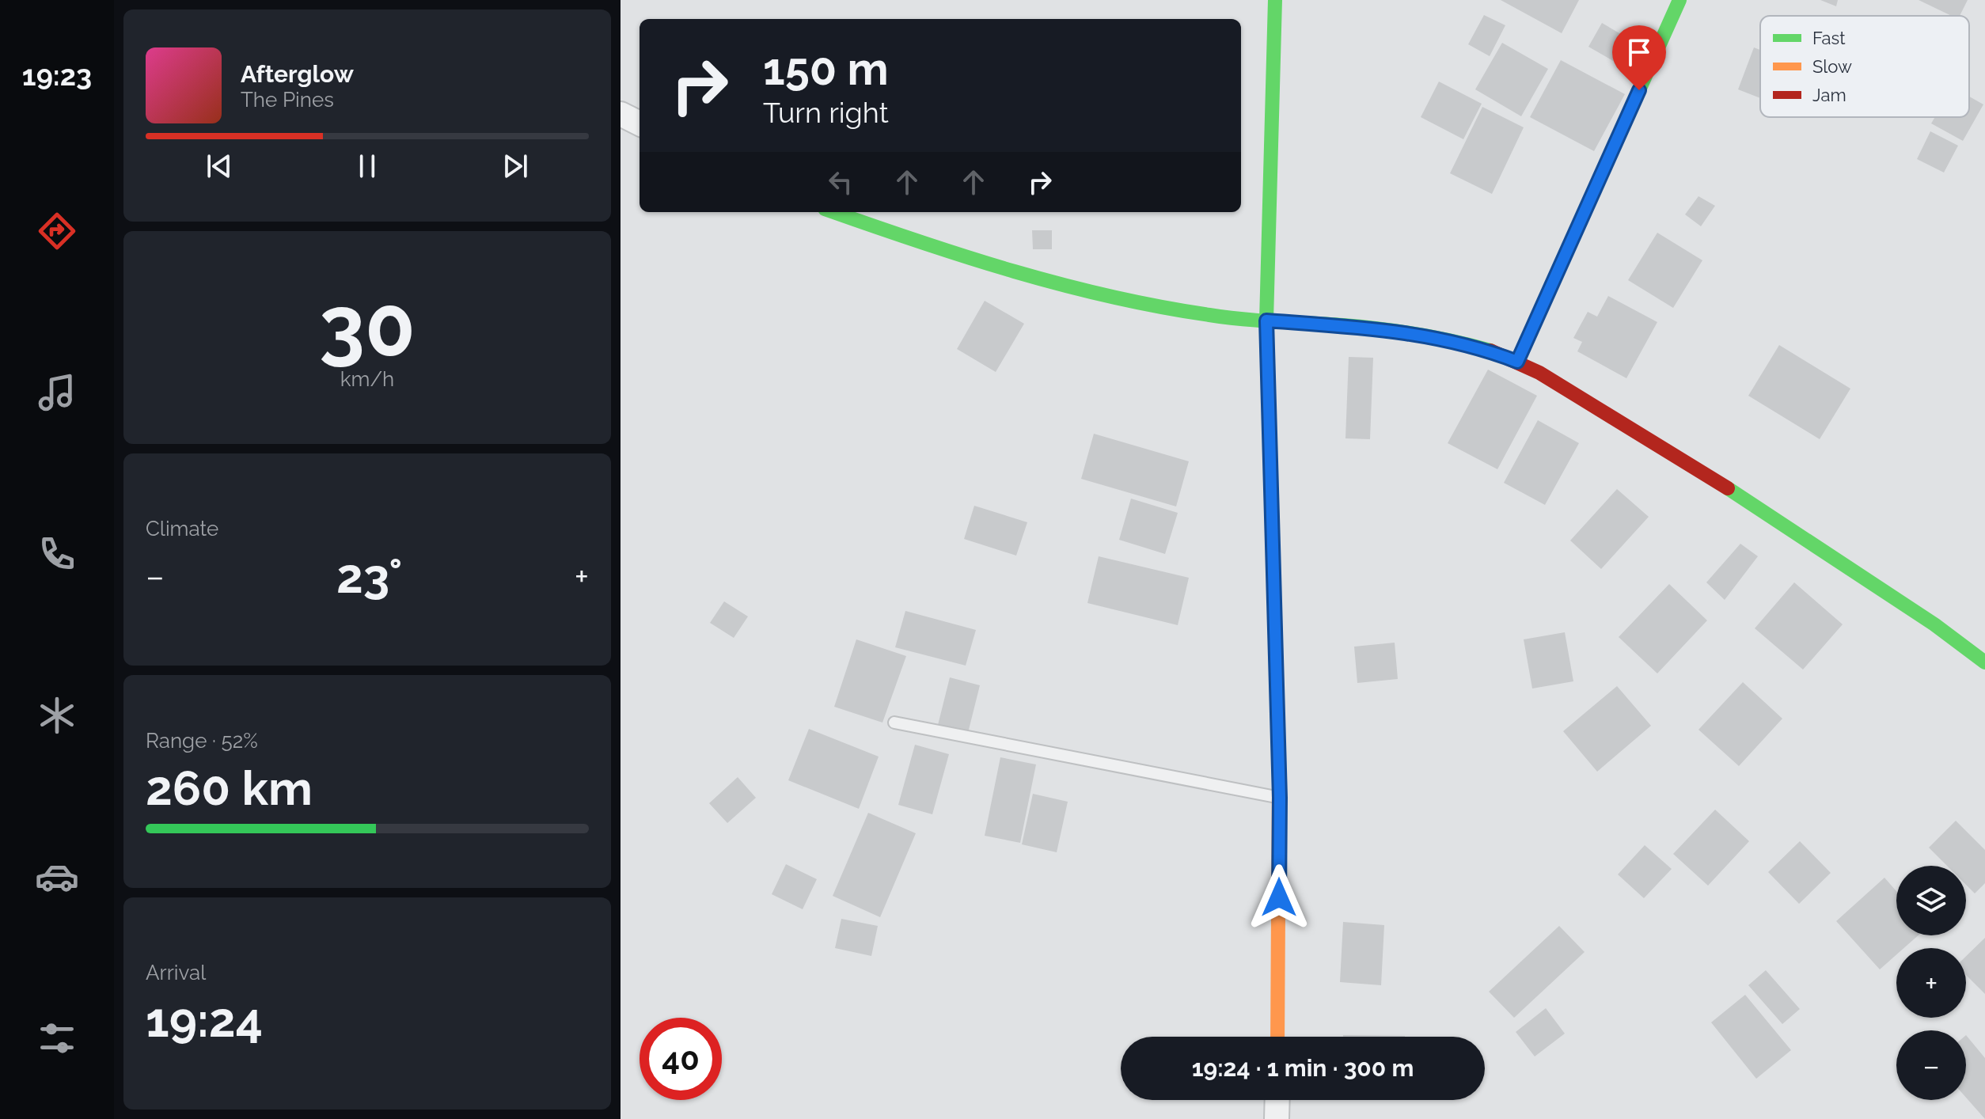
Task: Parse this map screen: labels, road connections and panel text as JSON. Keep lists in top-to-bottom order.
{
  "legend": ["Fast", "Slow", "Jam"],
  "page": {
    "tabs": "19:23",
    "turn": ["150 m", "Turn right"],
    "song": ["Afterglow", "The Pines"],
    "tile": [
      ["30", "km/h"],
      "Climate",
      ["Range · 52%", "260 km"],
      ["Arrival", "19:24"]
    ],
    "heat": ["−", "23°", "+"],
    "map_buttons": ["+", "−"],
    "limit": "40",
    "trip": "19:24 · 1 min · 300 m"
  }
}
